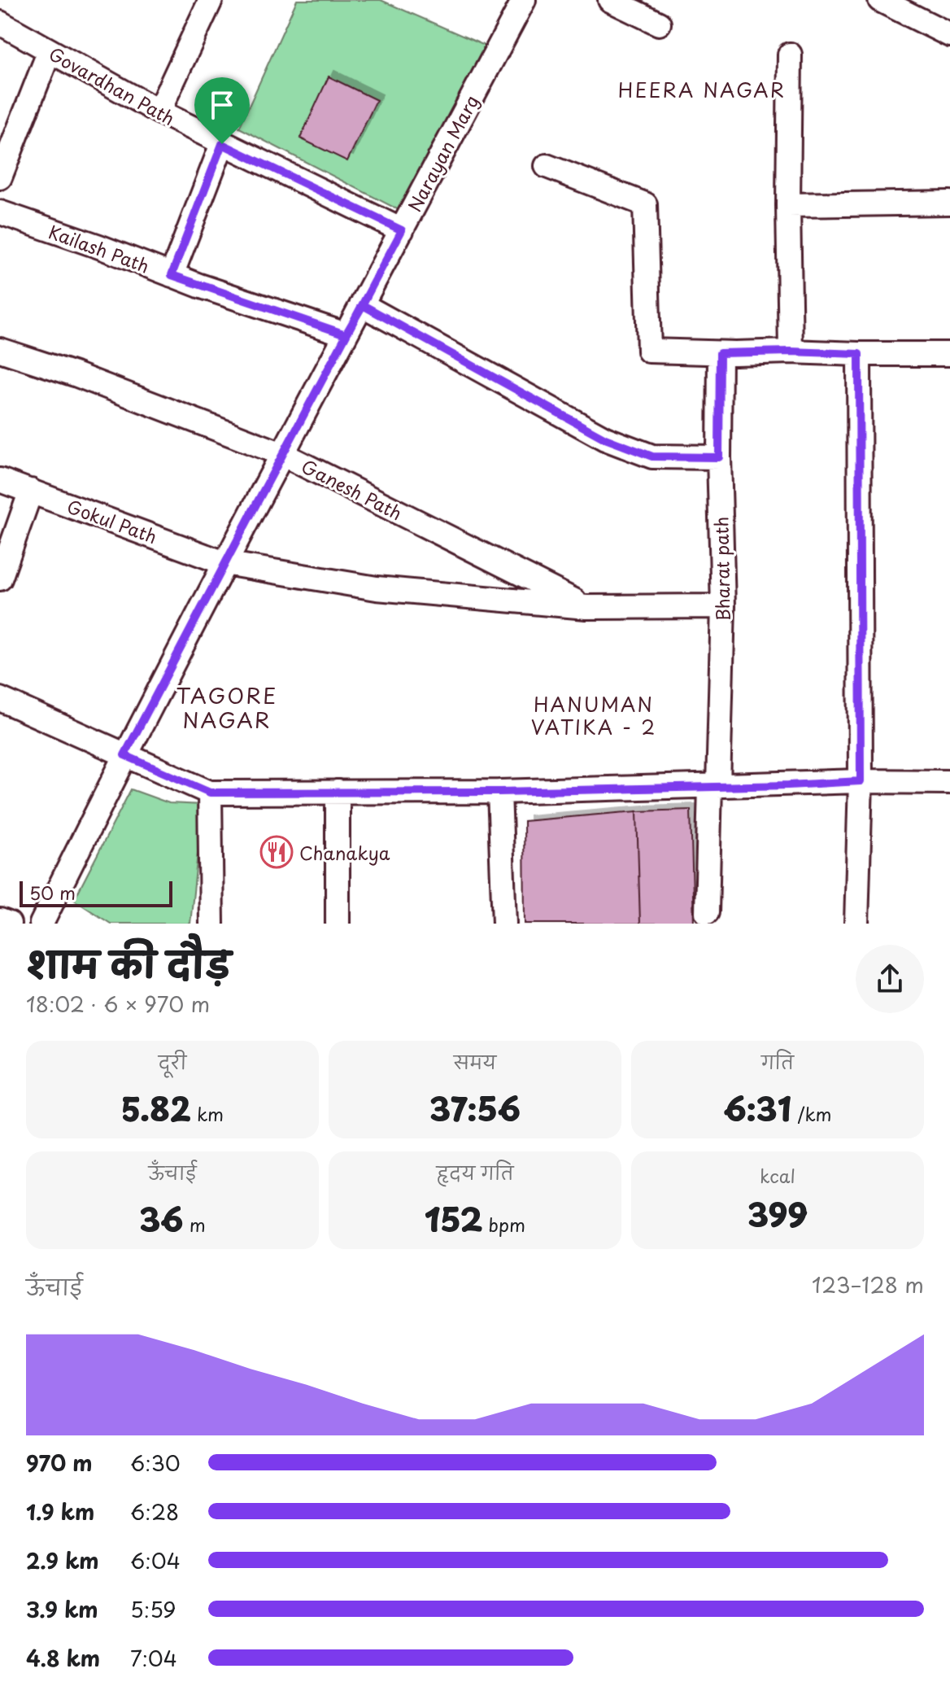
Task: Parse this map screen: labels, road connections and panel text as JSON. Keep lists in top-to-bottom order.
{
  "streets": {
    "street": [
      "Govardhan Path",
      "Narayan Marg",
      "Kailash Path",
      "Ganesh Path",
      "Gokul Path",
      "Bharat path"
    ]
  },
  "crossings": [
    ["Govardhan Path", "Narayan Marg"],
    ["Narayan Marg", "Kailash Path"],
    ["Narayan Marg", "Ganesh Path"],
    ["Narayan Marg", "Gokul Path"],
    ["Ganesh Path", "Gokul Path"],
    ["Gokul Path", "Bharat path"]
  ],
  "districts": ["HEERA NAGAR", "TAGORE NAGAR", "HANUMAN VATIKA - 2"],
  "places": {
    "restaurant": ["Chanakya"]
  },
  "scale_bar": "50 m",
  "page": {
    "scale": "50 m",
    "heading": ["शाम की दौड़", "18:02 · 6 × 970 m"],
    "stats": [
      ["दूरी", "5.82 km"],
      ["समय", "37:56"],
      ["गति", "6:31 /km"],
      ["ऊँचाई", "36 m"],
      ["हृदय गति", "152 bpm"],
      ["kcal", "399"]
    ],
    "chart": ["ऊँचाई", "123–128 m"],
    "list": [
      {
        "name": "970 m",
        "note": "6:30"
      },
      {
        "name": "1.9 km",
        "note": "6:28"
      },
      {
        "name": "2.9 km",
        "note": "6:04"
      },
      {
        "name": "3.9 km",
        "note": "5:59"
      },
      {
        "name": "4.8 km",
        "note": "7:04"
      }
    ]
  }
}
